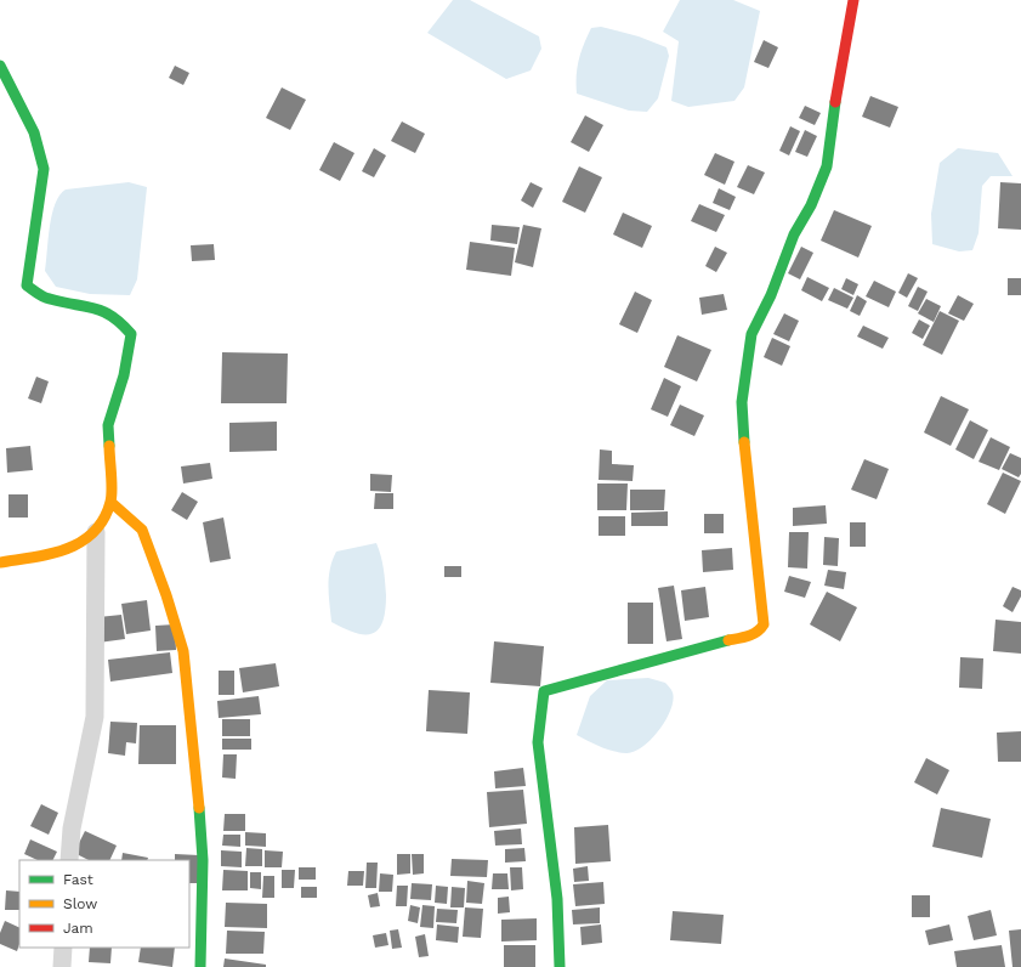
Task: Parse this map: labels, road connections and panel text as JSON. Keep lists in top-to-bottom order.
{
  "legend": ["Fast", "Slow", "Jam"]
}
